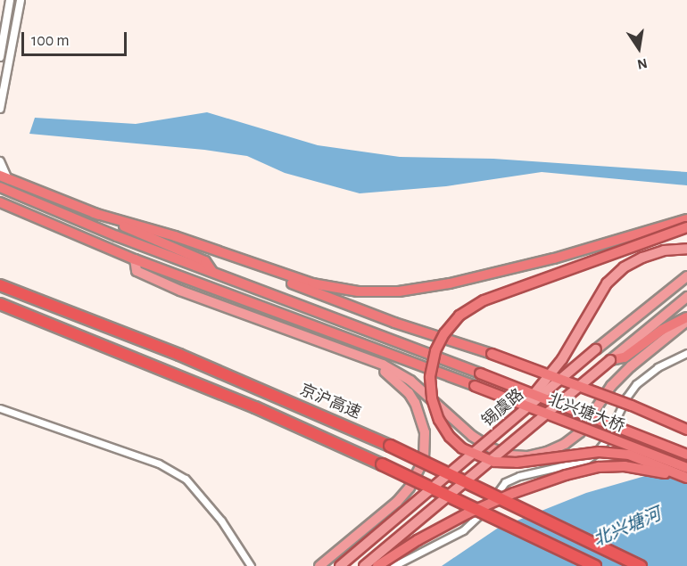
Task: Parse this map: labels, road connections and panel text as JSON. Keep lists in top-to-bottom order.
{
  "streets": {
    "highway": ["京沪高速", "北兴塘大桥"],
    "main road": ["锡虞路"]
  },
  "water": ["北兴塘河"],
  "scale_bar": "100 m",
  "north": "bottom"
}
